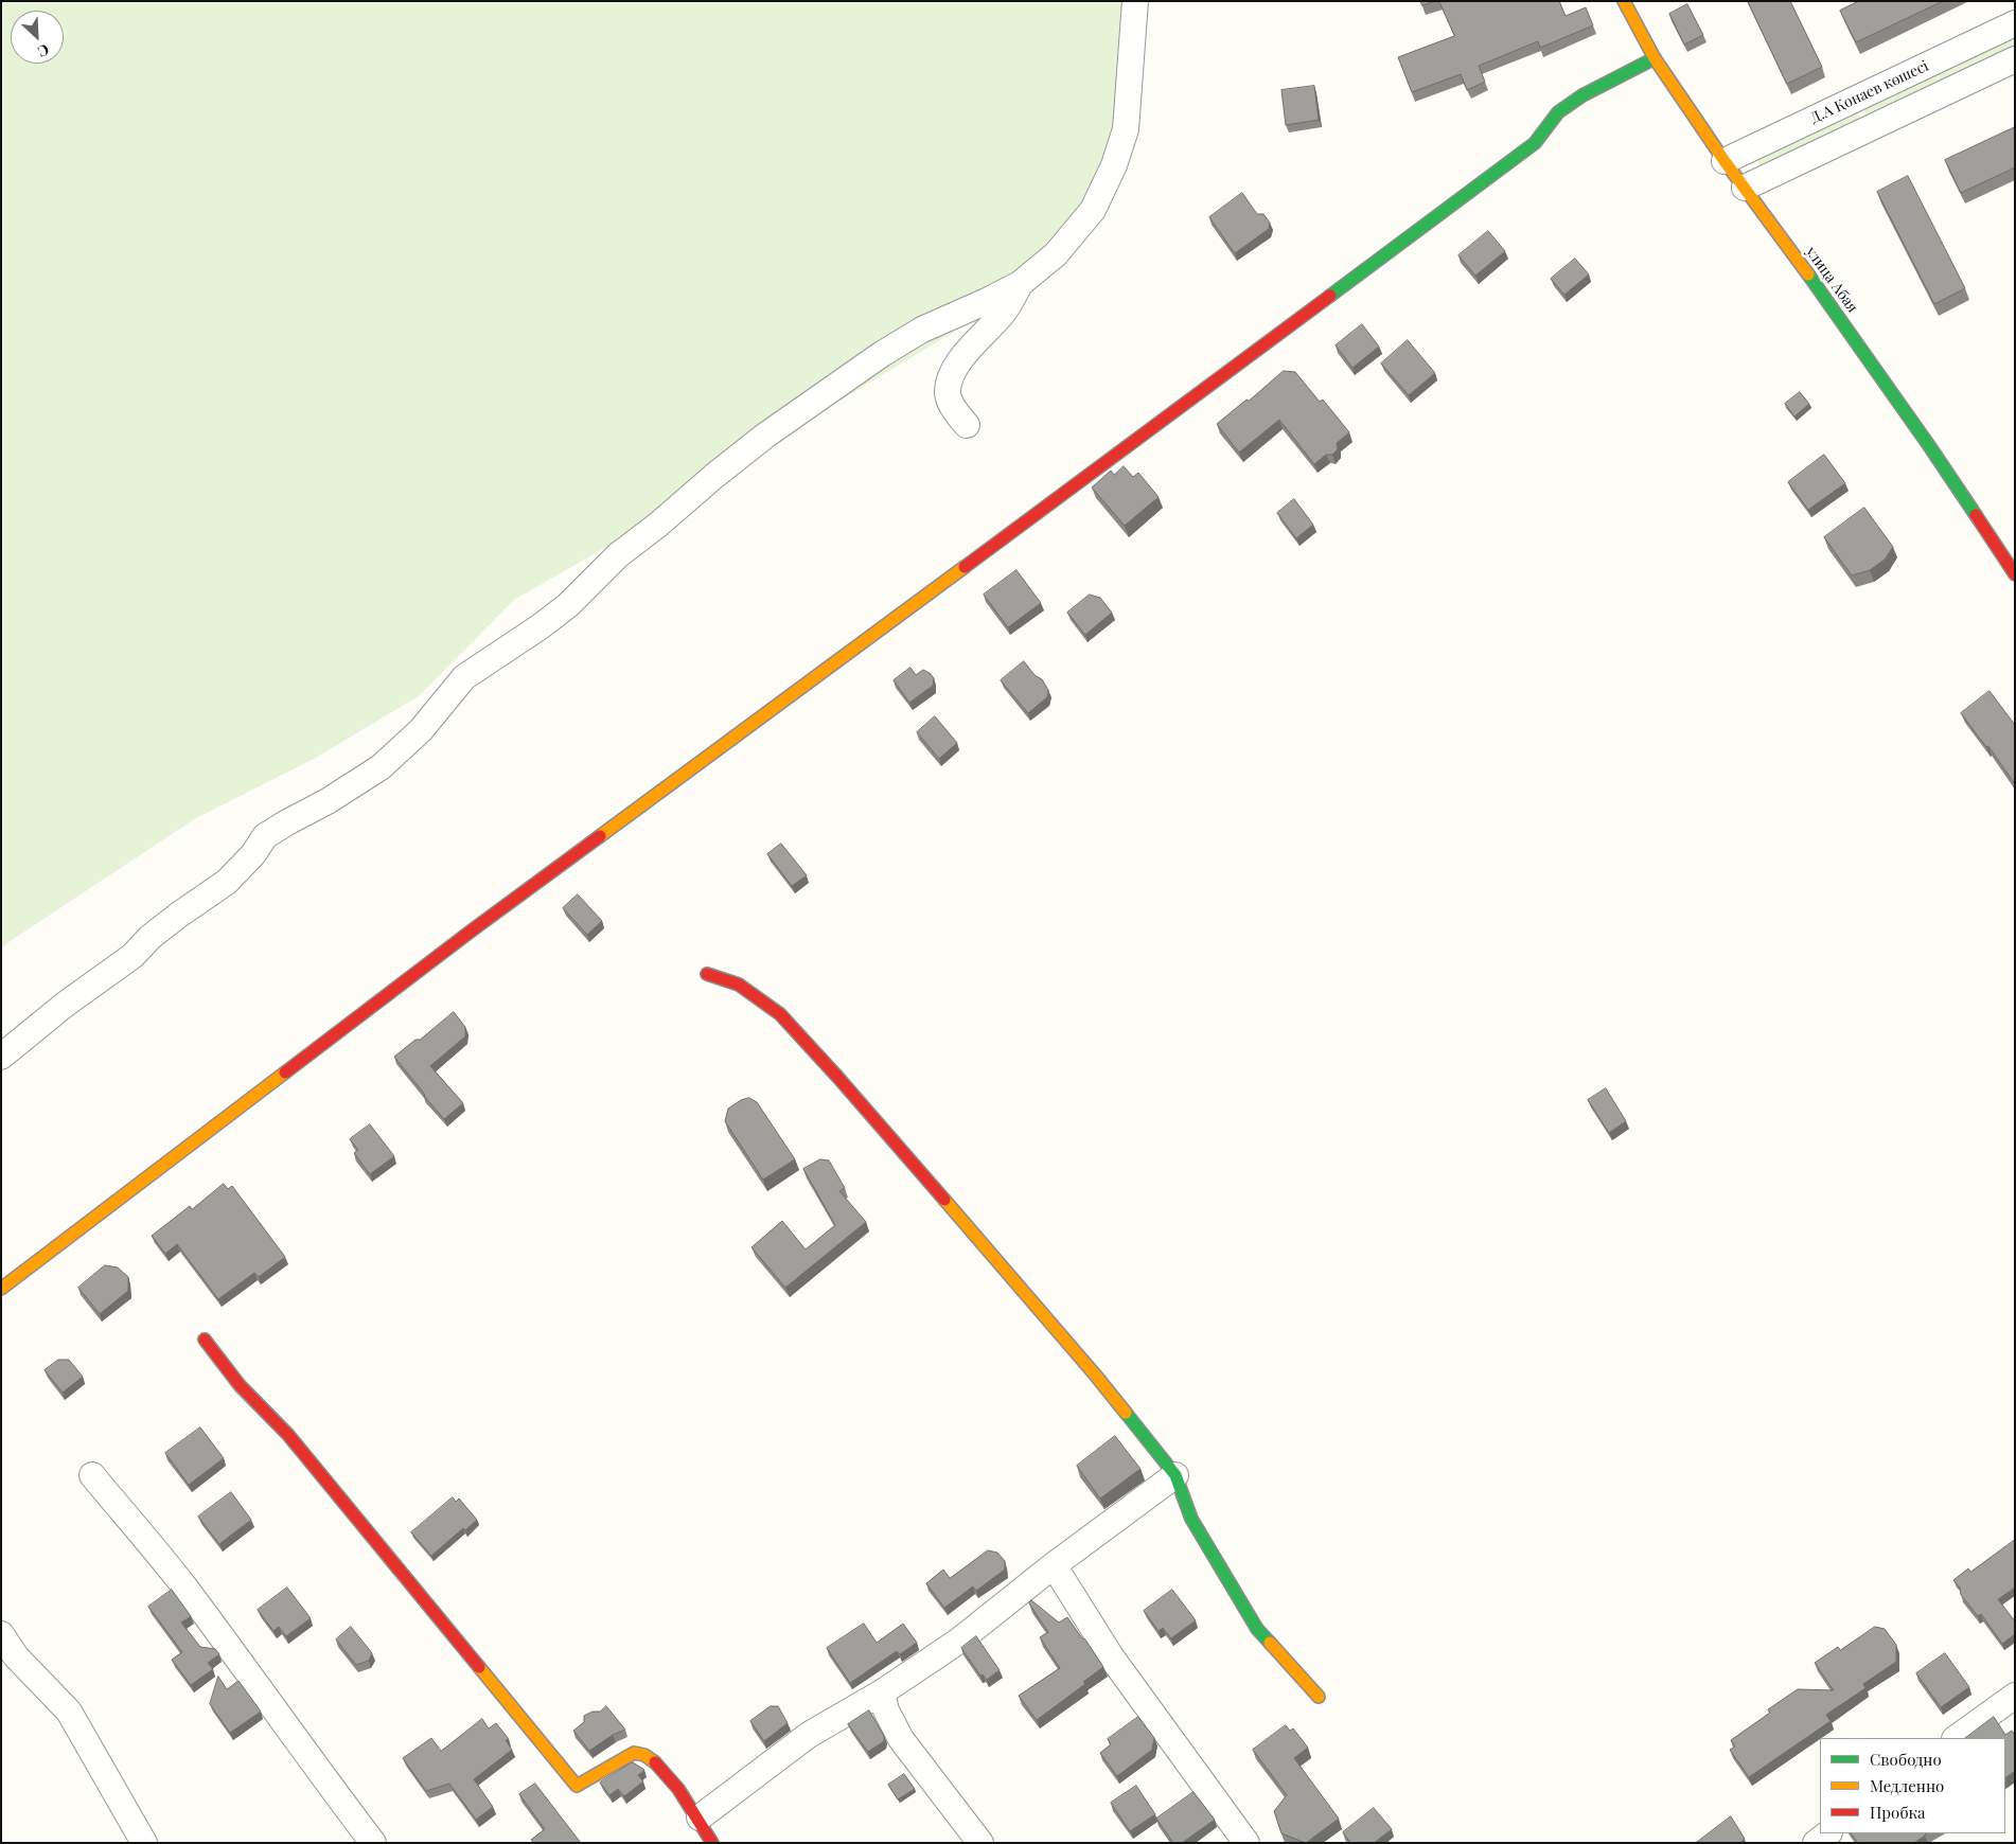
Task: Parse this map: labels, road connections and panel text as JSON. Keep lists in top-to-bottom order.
{
  "streets": {
    "street": ["Д.А Қонаев көшесі", "улица Абая"]
  },
  "crossings": [
    ["Д.А Қонаев көшесі", "улица Абая"]
  ],
  "legend": ["Свободно", "Медленно", "Пробка"],
  "north": "bottom right"
}
